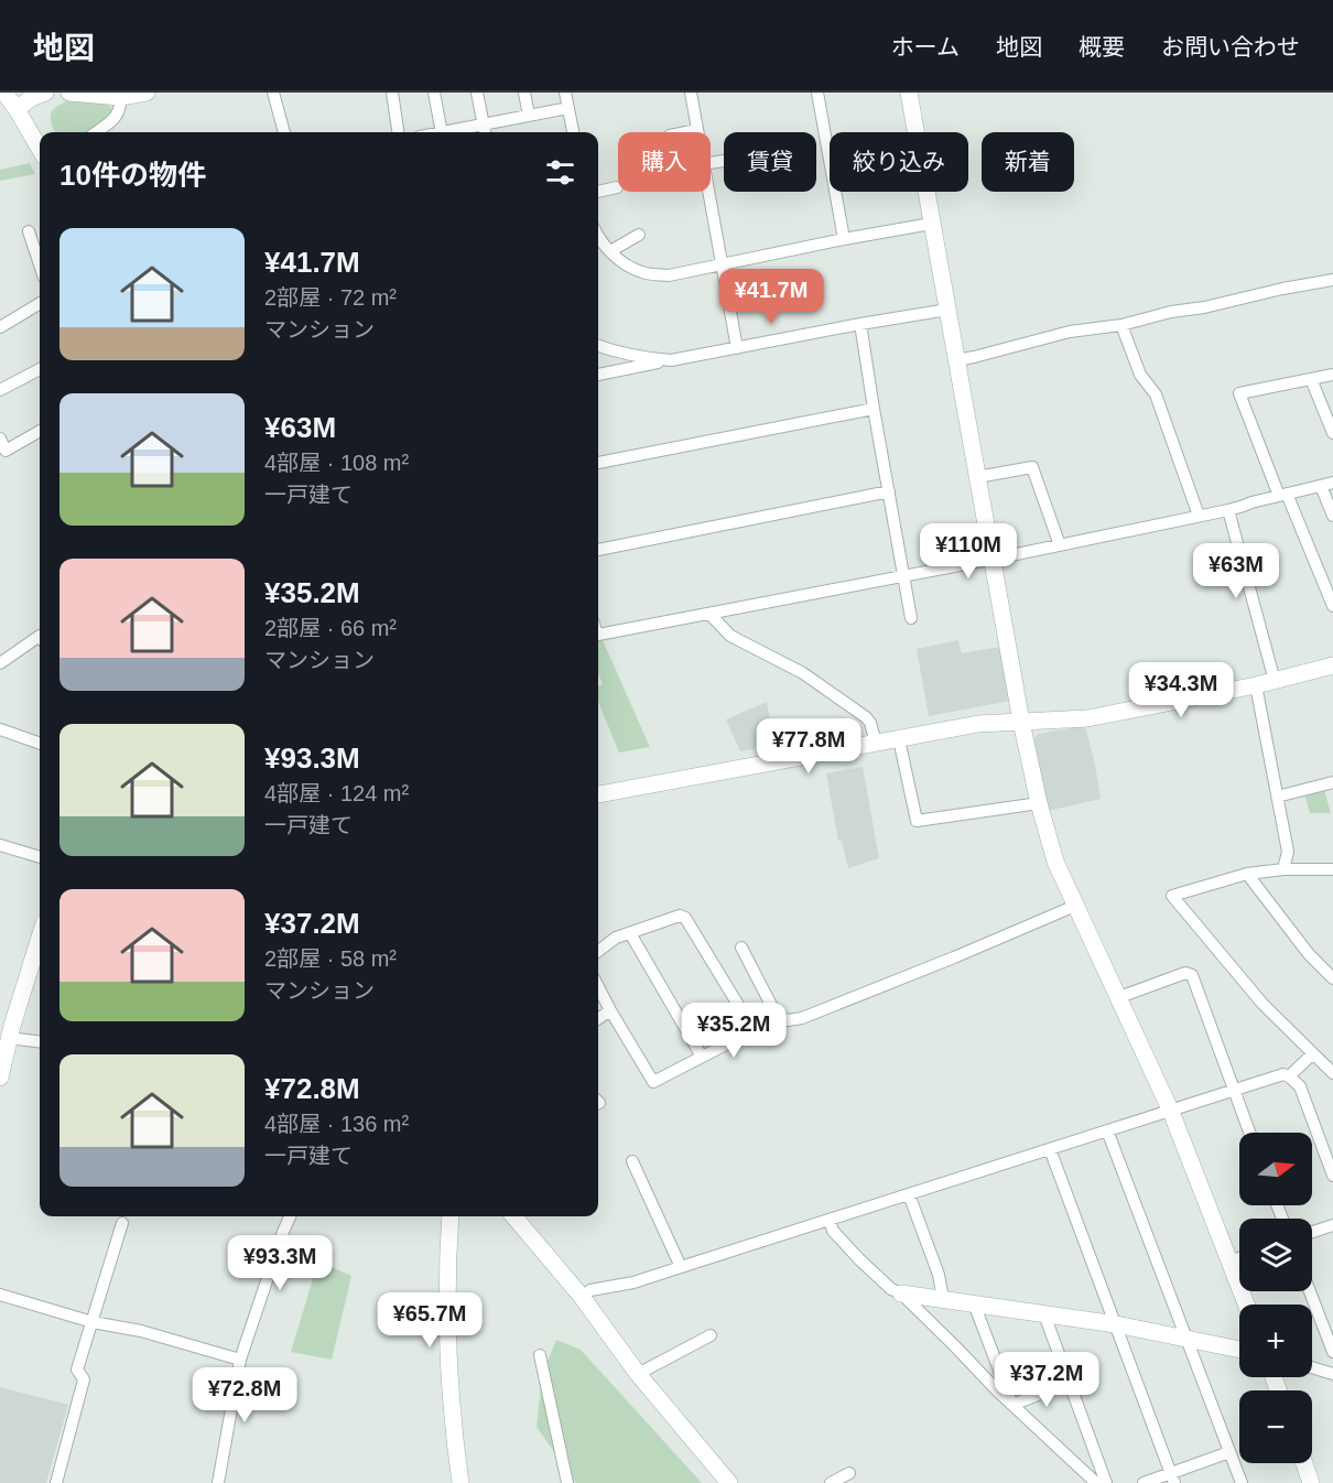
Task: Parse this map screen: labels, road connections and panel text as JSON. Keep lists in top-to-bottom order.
{
  "north": "right",
  "page": {
    "header": "地図",
    "nav": [
      "ホーム",
      "地図",
      "概要",
      "お問い合わせ"
    ],
    "chip": [
      "購入",
      "賃貸",
      "絞り込み",
      "新着"
    ],
    "heading": "10件の物件",
    "list": [
      {
        "name": "¥41.7M",
        "note": "2部屋 · 72 m² · マンション"
      },
      {
        "name": "¥63M",
        "note": "4部屋 · 108 m² · 一戸建て"
      },
      {
        "name": "¥35.2M",
        "note": "2部屋 · 66 m² · マンション"
      },
      {
        "name": "¥93.3M",
        "note": "4部屋 · 124 m² · 一戸建て"
      },
      {
        "name": "¥37.2M",
        "note": "2部屋 · 58 m² · マンション"
      },
      {
        "name": "¥72.8M",
        "note": "4部屋 · 136 m² · 一戸建て"
      }
    ],
    "price": [
      "¥41.7M",
      "¥110M",
      "¥63M",
      "¥34.3M",
      "¥77.8M",
      "¥35.2M",
      "¥93.3M",
      "¥65.7M",
      "¥37.2M",
      "¥72.8M"
    ],
    "map_buttons": ["+", "−"]
  }
}
